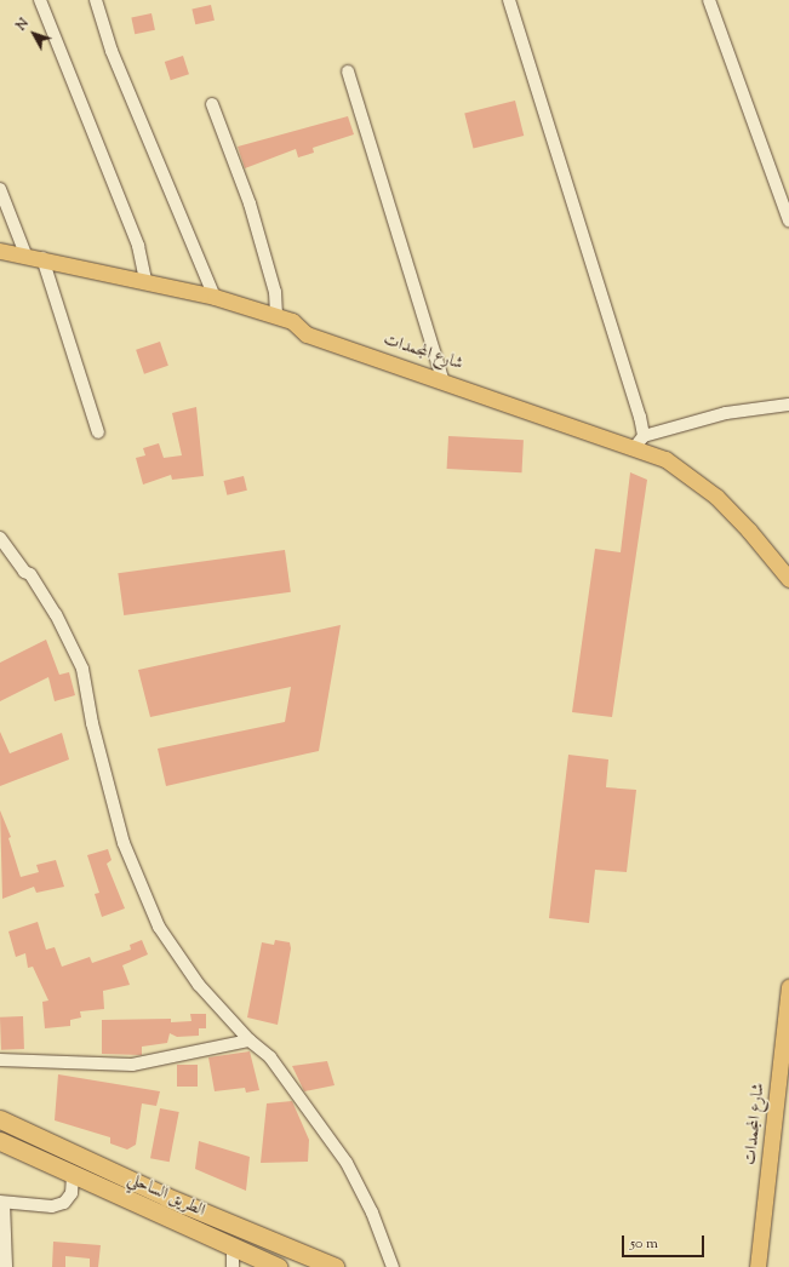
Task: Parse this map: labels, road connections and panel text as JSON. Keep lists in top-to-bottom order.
{
  "streets": {
    "highway": ["الطريق الساحلي"],
    "main road": ["شارع المجمدات"]
  },
  "scale_bar": "50 m",
  "north": "top left"
}
